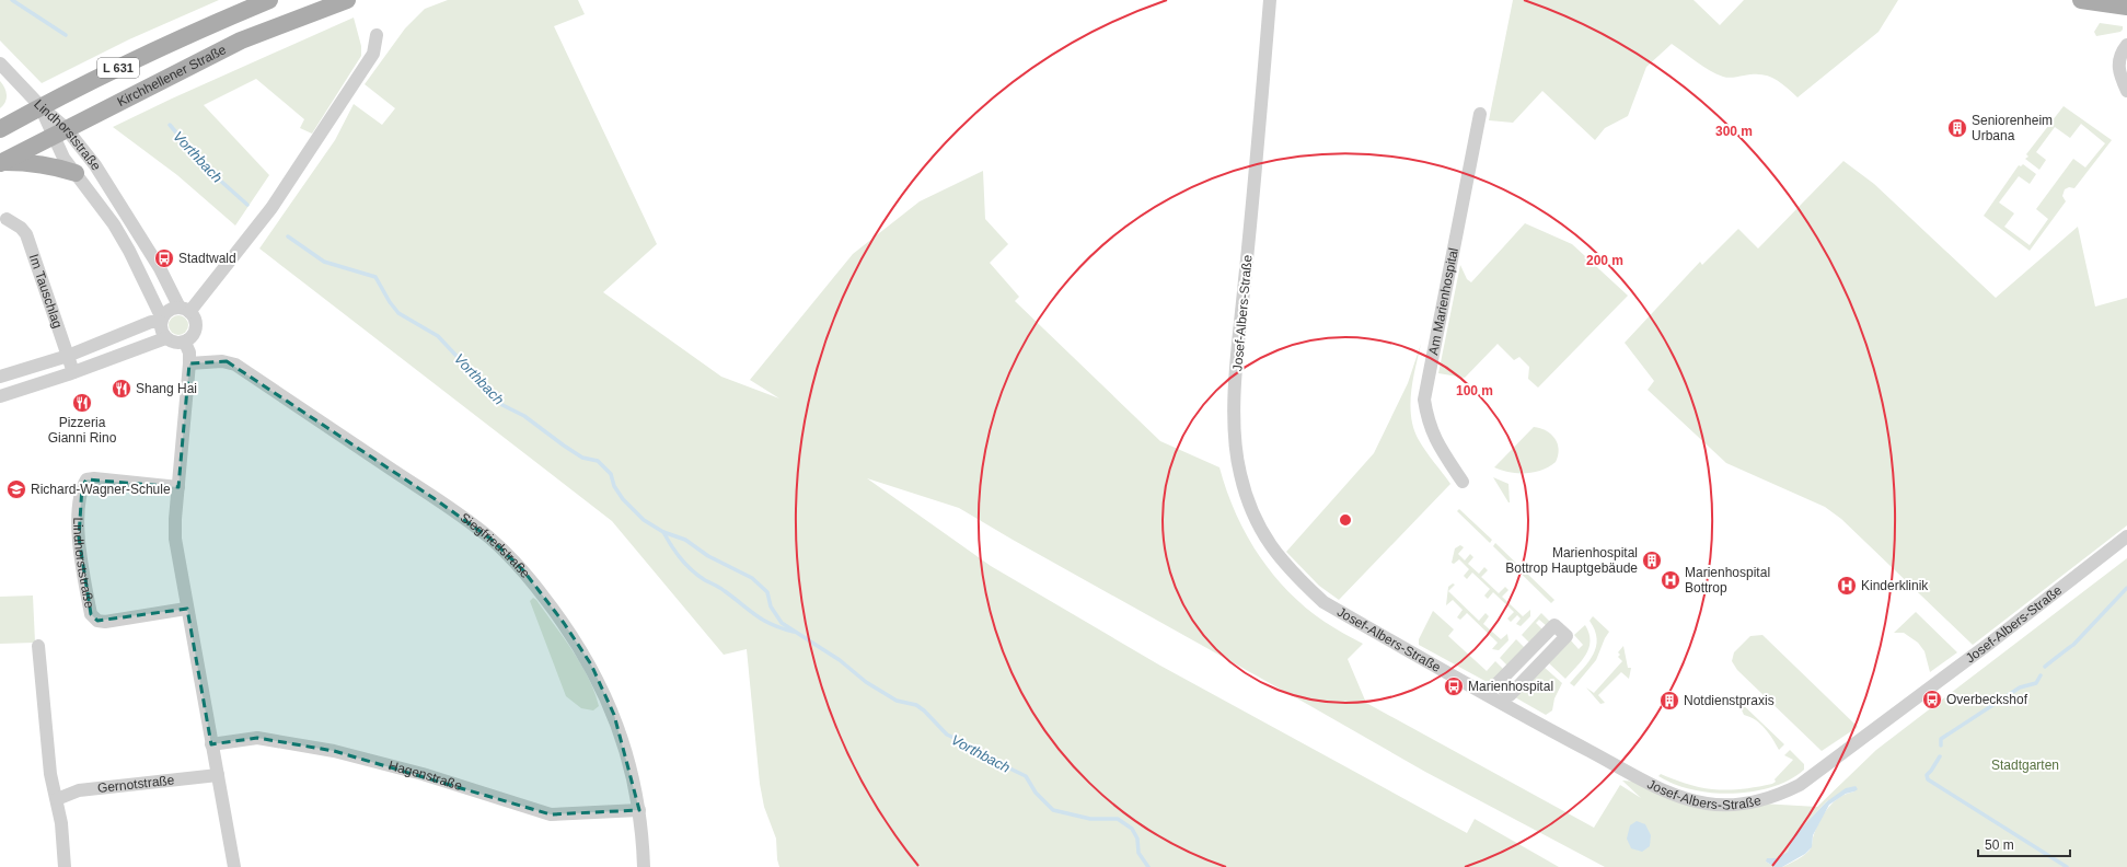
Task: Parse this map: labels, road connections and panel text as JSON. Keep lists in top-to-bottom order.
{
  "streets": {
    "main road": ["L 631", "Kirchhellener Straße"],
    "street": [
      "Lindhorststraße",
      "Im Tauschlag",
      "Am Marienhospital",
      "Josef-Albers-Straße",
      "Siegfriedstraße",
      "Hagenstraße",
      "Gernotstraße"
    ]
  },
  "crossings": [
    ["Kirchhellener Straße", "Lindhorststraße"],
    ["Siegfriedstraße", "Hagenstraße"]
  ],
  "water": ["Vorthbach"],
  "parks": ["Stadtgarten"],
  "places": {
    "building": ["Seniorenheim Urbana", "Marienhospital Bottrop Hauptgebäude", "Notdienstpraxis"],
    "bus stop": ["Stadtwald", "Marienhospital", "Overbeckshof"],
    "restaurant": ["Shang Hai", "Pizzeria Gianni Rino"],
    "school or university": ["Richard-Wagner-Schule"],
    "hospital": ["Marienhospital Bottrop", "Kinderklinik"]
  },
  "scale_bar": "50 m",
  "rings": ["300 m", "200 m", "100 m"]
}
